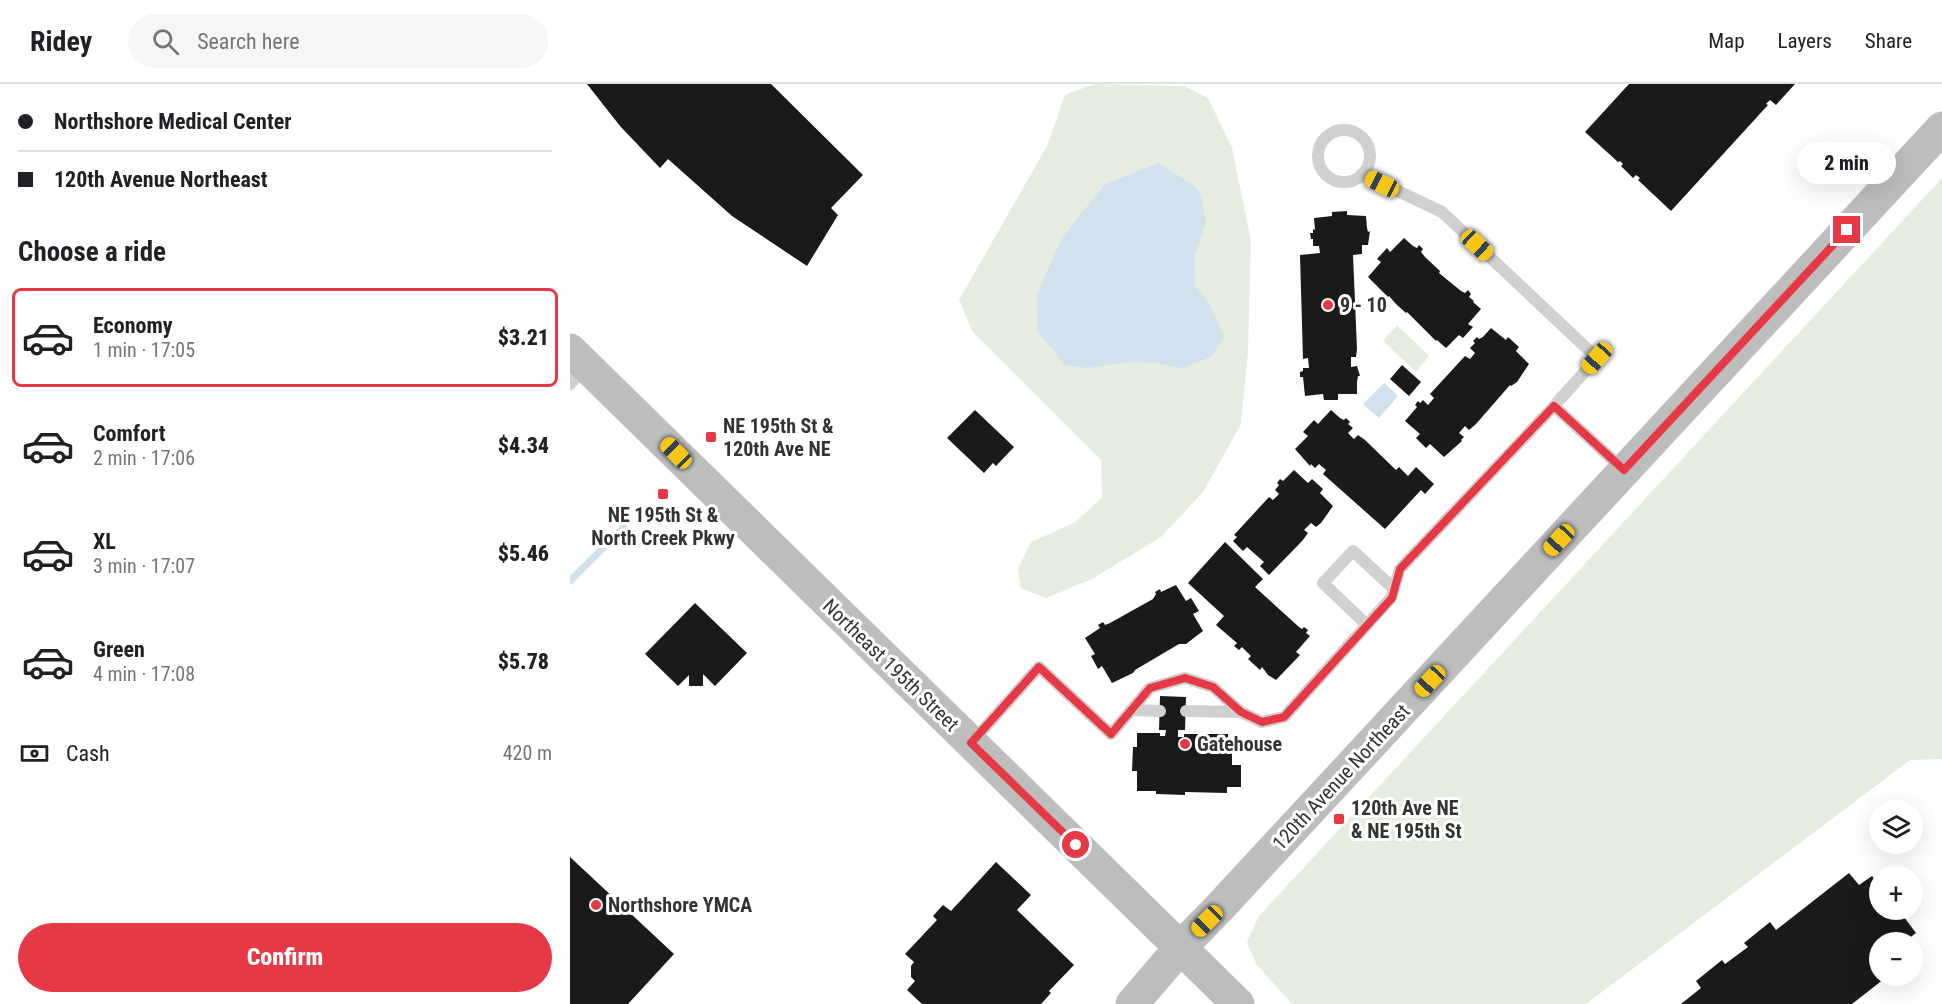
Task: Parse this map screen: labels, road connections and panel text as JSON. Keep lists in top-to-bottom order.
{
  "streets": {
    "main road": ["Northeast 195th Street", "120th Avenue Northeast"]
  },
  "crossings": [
    ["Northeast 195th Street", "120th Avenue Northeast"]
  ],
  "places": {
    "other": ["9 - 10", "Gatehouse", "Northshore YMCA"],
    "transit": ["NE 195th St & 120th Ave NE", "NE 195th St & North Creek Pkwy", "120th Ave NE & NE 195th St"]
  },
  "page": {
    "header": "Ridey",
    "search": "Search here",
    "nav": ["Map", "Layers", "Share"],
    "banner": ["Northshore Medical Center", "120th Avenue Northeast"],
    "bubble": "2 min",
    "heading": "Choose a ride",
    "list": [
      {
        "name": "Economy",
        "note": "1 min · 17:05",
        "value": "$3.21"
      },
      {
        "name": "Comfort",
        "note": "2 min · 17:06",
        "value": "$4.34"
      },
      {
        "name": "XL",
        "note": "3 min · 17:07",
        "value": "$5.46"
      },
      {
        "name": "Green",
        "note": "4 min · 17:08",
        "value": "$5.78"
      }
    ],
    "pay": ["Cash", "420 m"],
    "map_buttons": ["+", "−"],
    "buttons": "Confirm"
  }
}
